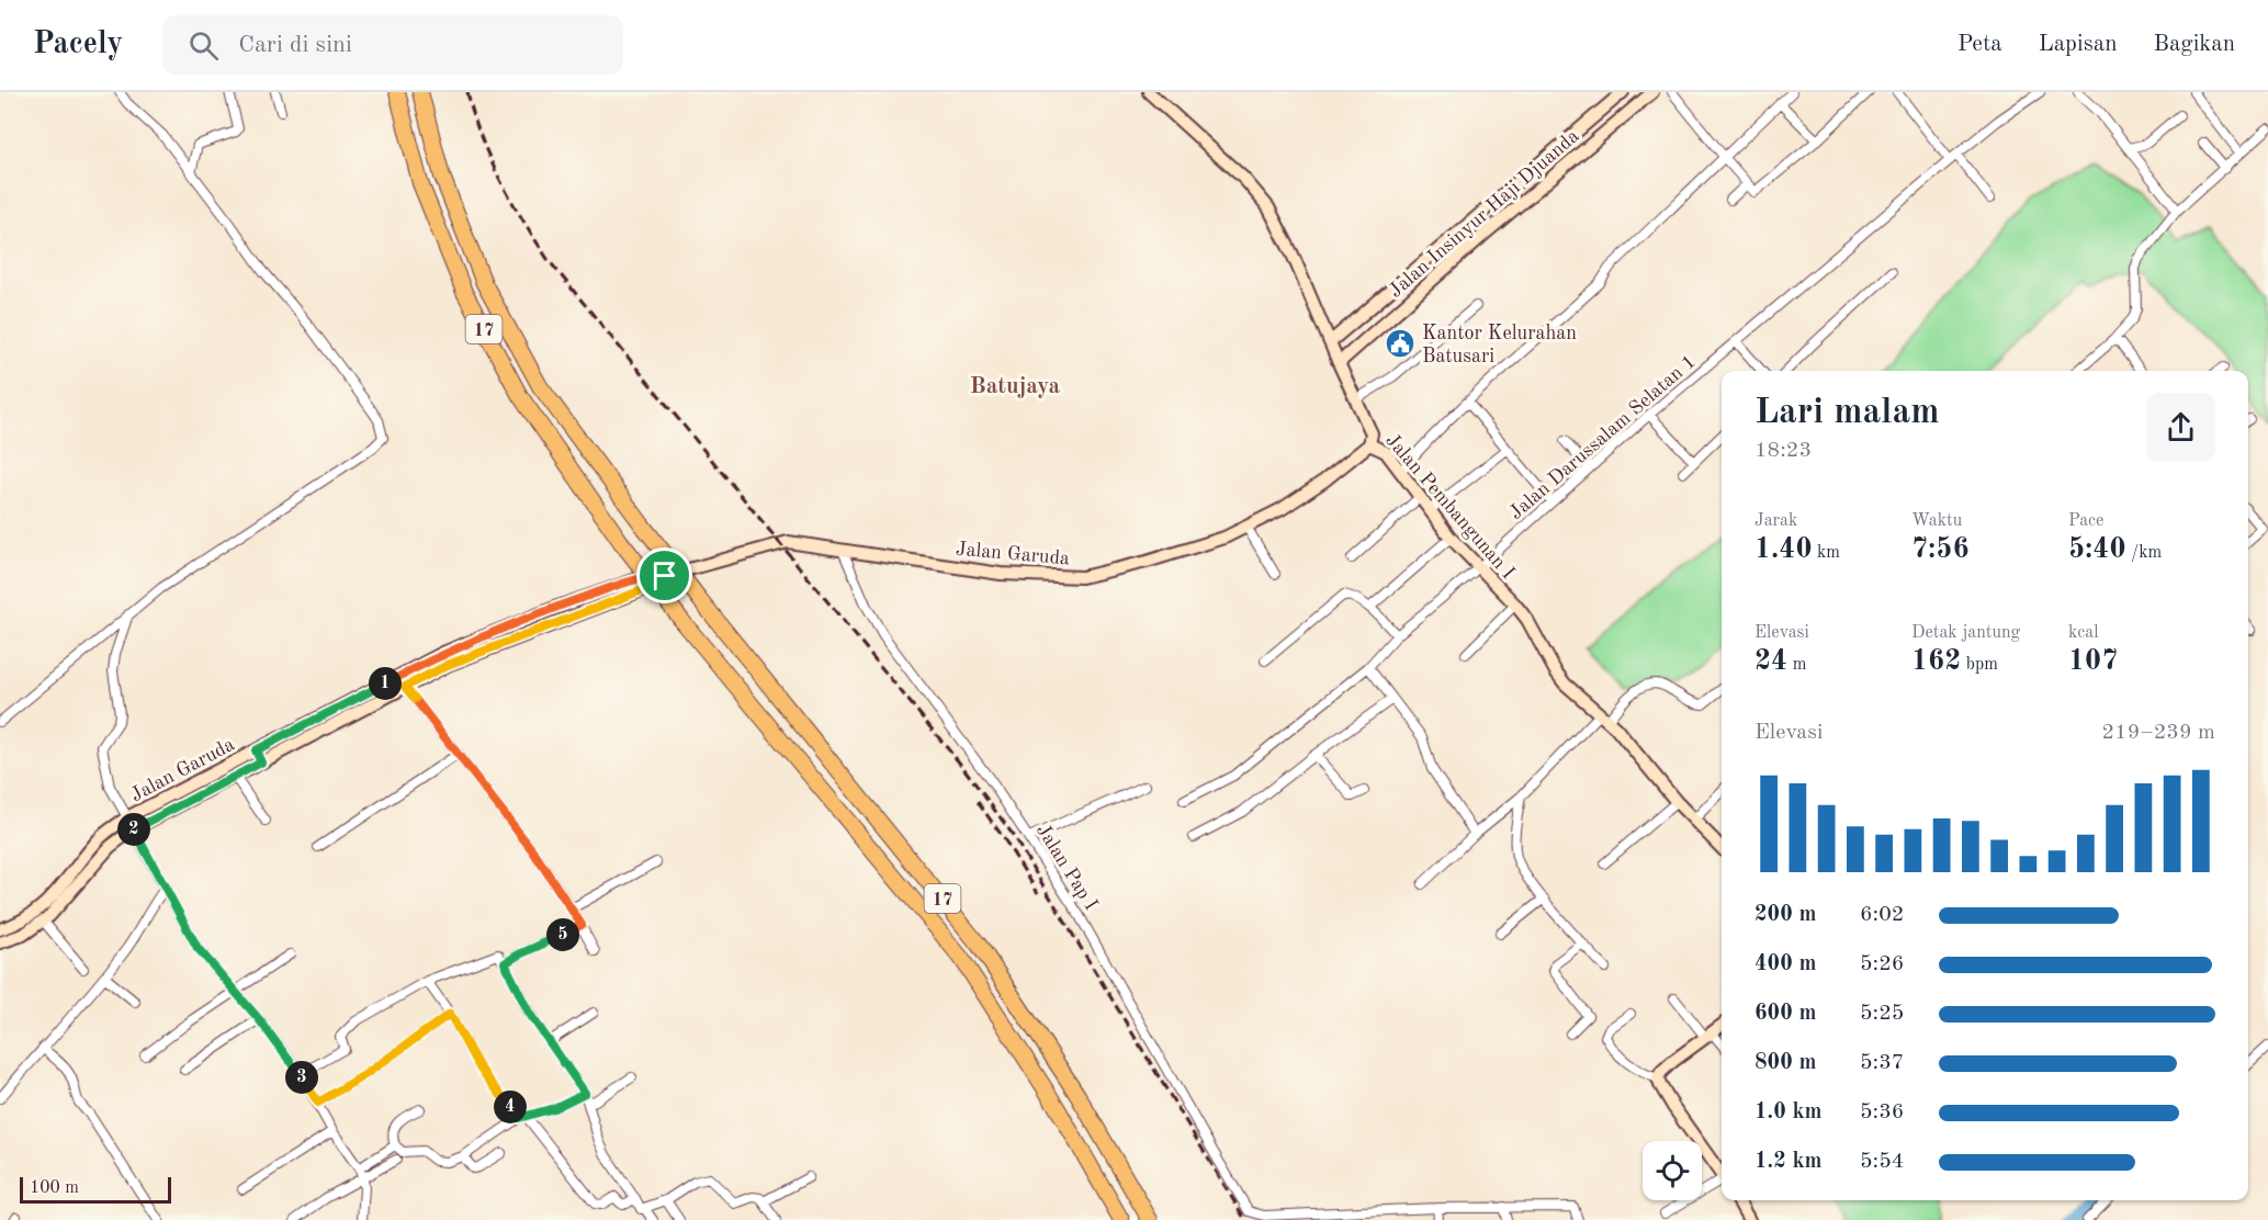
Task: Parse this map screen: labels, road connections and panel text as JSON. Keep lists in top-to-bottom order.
{
  "streets": {
    "highway": ["17"],
    "main road": ["Jalan Insinyur Haji Djuanda", "Jalan Pembangunan I", "Jalan Garuda"],
    "street": ["Jalan Darussalam Selatan 1", "Jalan Pap I"]
  },
  "crossings": [
    ["Jalan Insinyur Haji Djuanda", "Jalan Pembangunan I"],
    ["Jalan Darussalam Selatan 1", "Jalan Pembangunan I"],
    ["Jalan Pembangunan I", "Jalan Garuda"],
    ["Jalan Garuda", "Jalan Pap I"]
  ],
  "districts": ["Batujaya"],
  "places": {
    "public building": ["Kantor Kelurahan Batusari"]
  },
  "scale_bar": "100 m",
  "page": {
    "header": "Pacely",
    "search": "Cari di sini",
    "nav": ["Peta", "Lapisan", "Bagikan"],
    "heading": ["Lari malam", "18:23"],
    "stats": [
      ["Jarak", "1.40 km"],
      ["Waktu", "7:56"],
      ["Pace", "5:40 /km"],
      ["Elevasi", "24 m"],
      ["Detak jantung", "162 bpm"],
      ["kcal", "107"]
    ],
    "pins": [
      "1",
      "2",
      "5",
      "3",
      "4"
    ],
    "chart": ["Elevasi", "219–239 m"],
    "list": [
      {
        "name": "200 m",
        "note": "6:02"
      },
      {
        "name": "400 m",
        "note": "5:26"
      },
      {
        "name": "600 m",
        "note": "5:25"
      },
      {
        "name": "800 m",
        "note": "5:37"
      },
      {
        "name": "1.0 km",
        "note": "5:36"
      },
      {
        "name": "1.2 km",
        "note": "5:54"
      }
    ],
    "scale": "100 m"
  }
}
